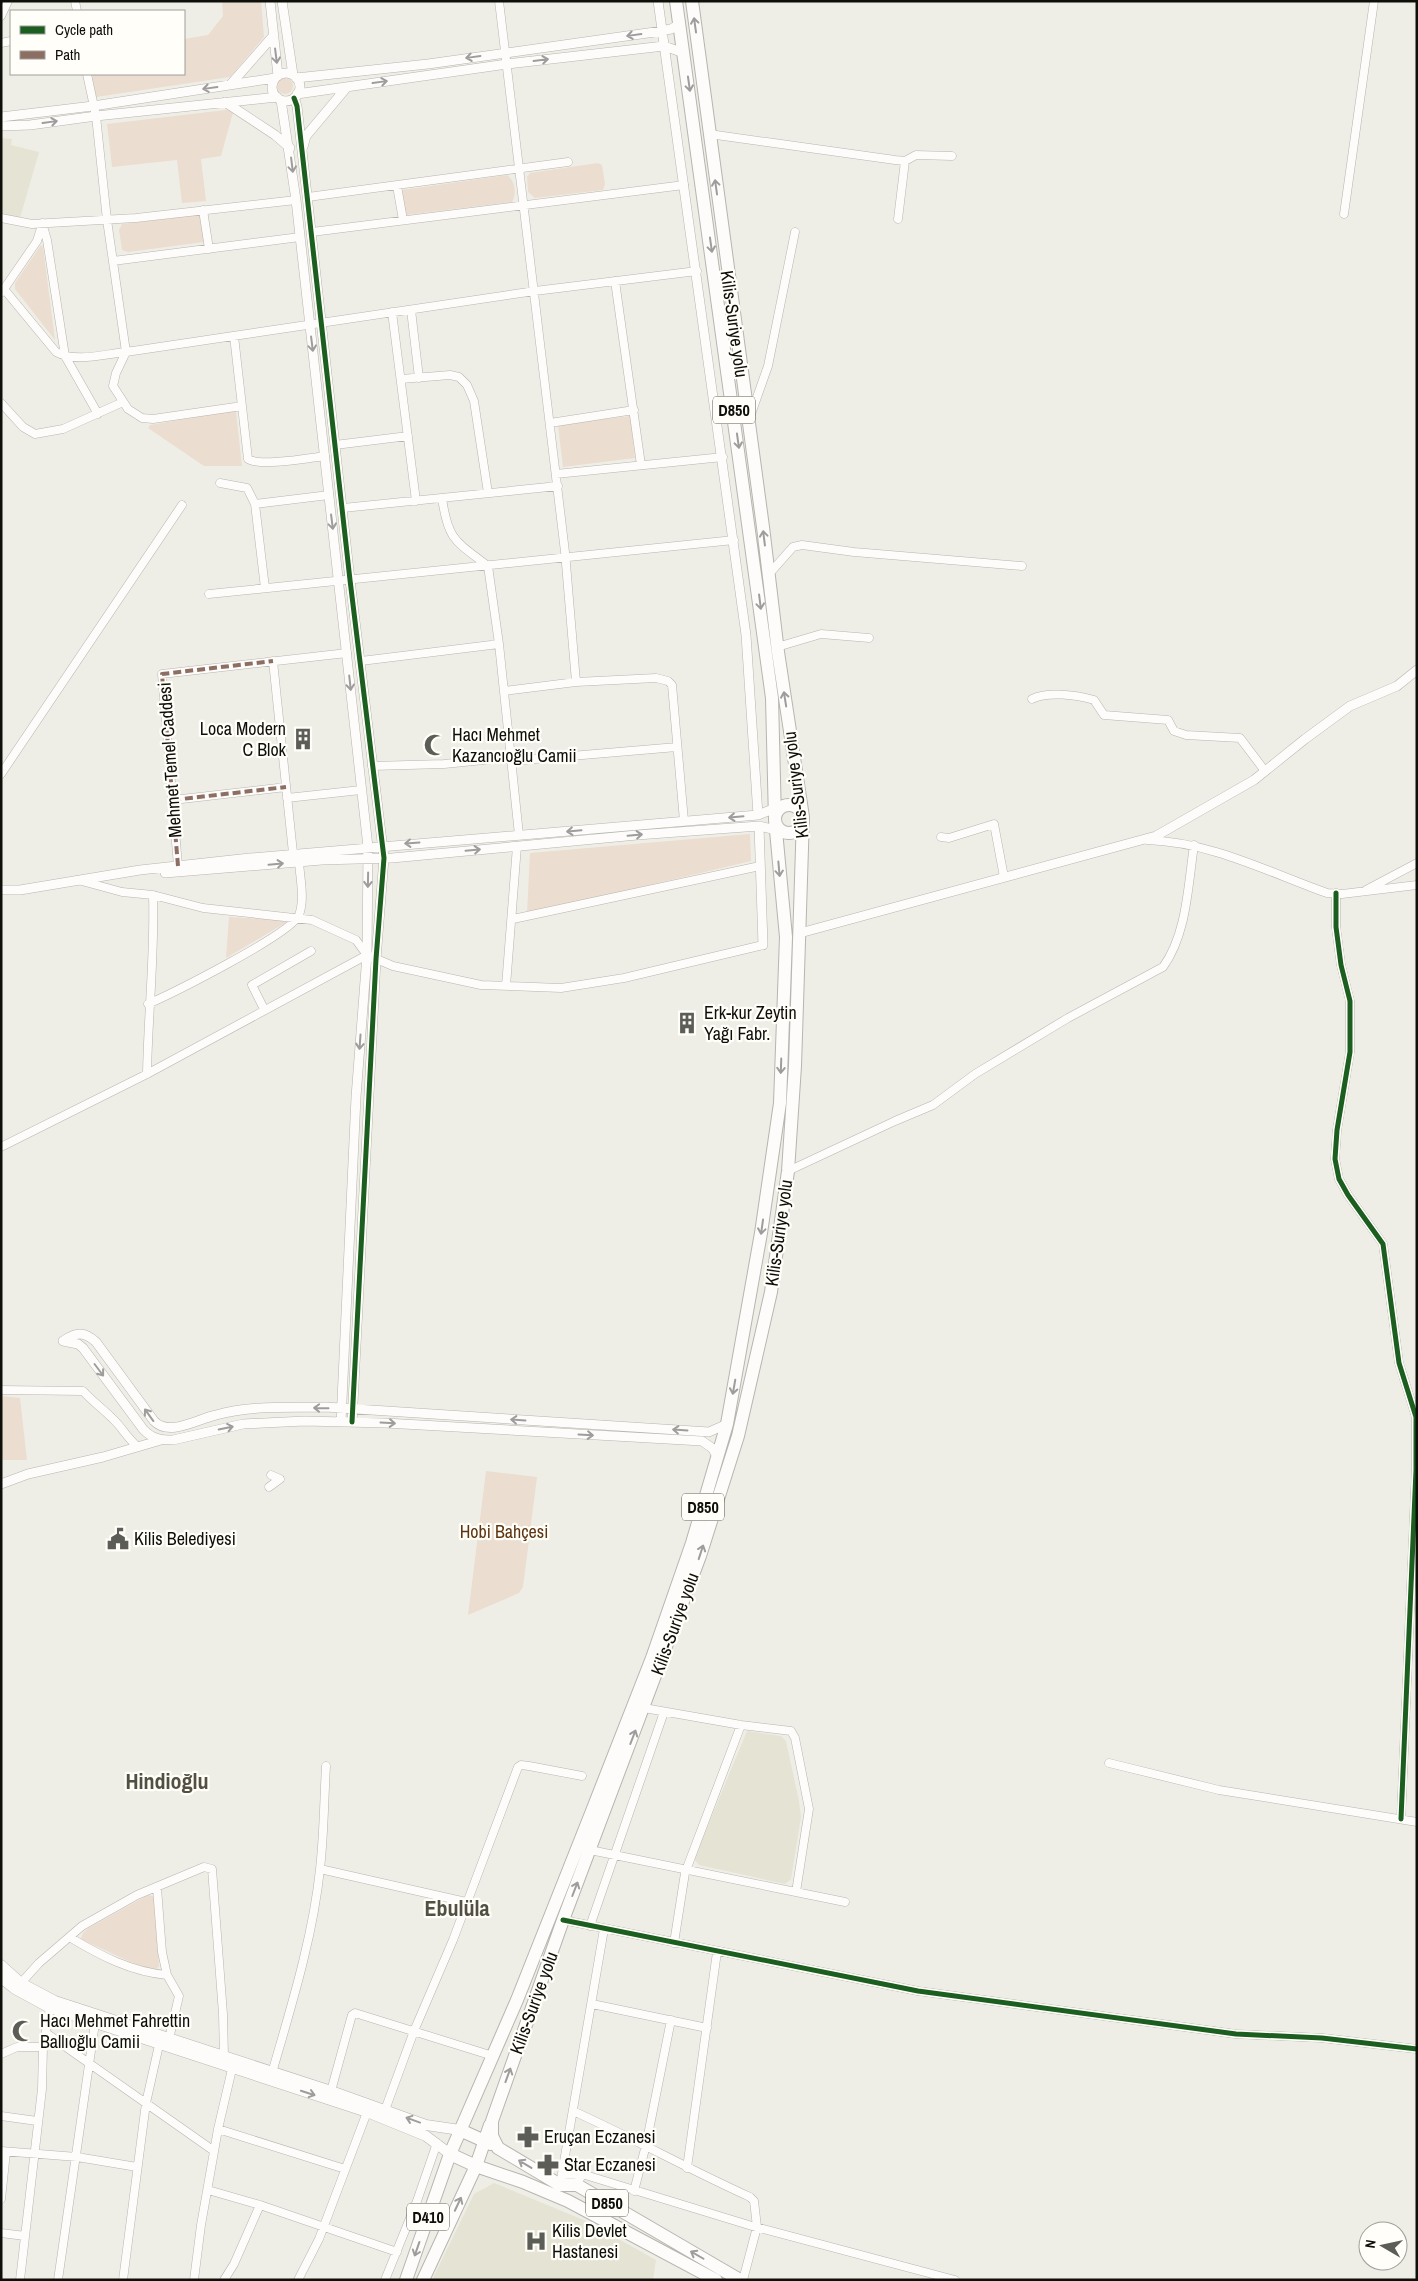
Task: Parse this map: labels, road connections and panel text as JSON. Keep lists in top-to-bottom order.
{
  "streets": {
    "highway": ["Kilis-Suriye yolu", "D850", "D410"],
    "street": ["Mehmet Temel Caddesi"]
  },
  "crossings": [
    ["Kilis-Suriye yolu", "D850"],
    ["Kilis-Suriye yolu", "D410"],
    ["D850", "D410"]
  ],
  "districts": ["Hindioğlu", "Ebulüla"],
  "parks": ["Hobi Bahçesi"],
  "places": {
    "building": ["Loca Modern C Blok", "Erk-kur Zeytin Yağı Fabr."],
    "mosque": ["Hacı Mehmet Kazancıoğlu Camii", "Hacı Mehmet Fahrettin Ballıoğlu Camii"],
    "public building": ["Kilis Belediyesi"],
    "pharmacy": ["Eruçan Eczanesi", "Star Eczanesi"],
    "hospital": ["Kilis Devlet Hastanesi"]
  },
  "legend": ["Cycle path", "Path"],
  "north": "left"
}
